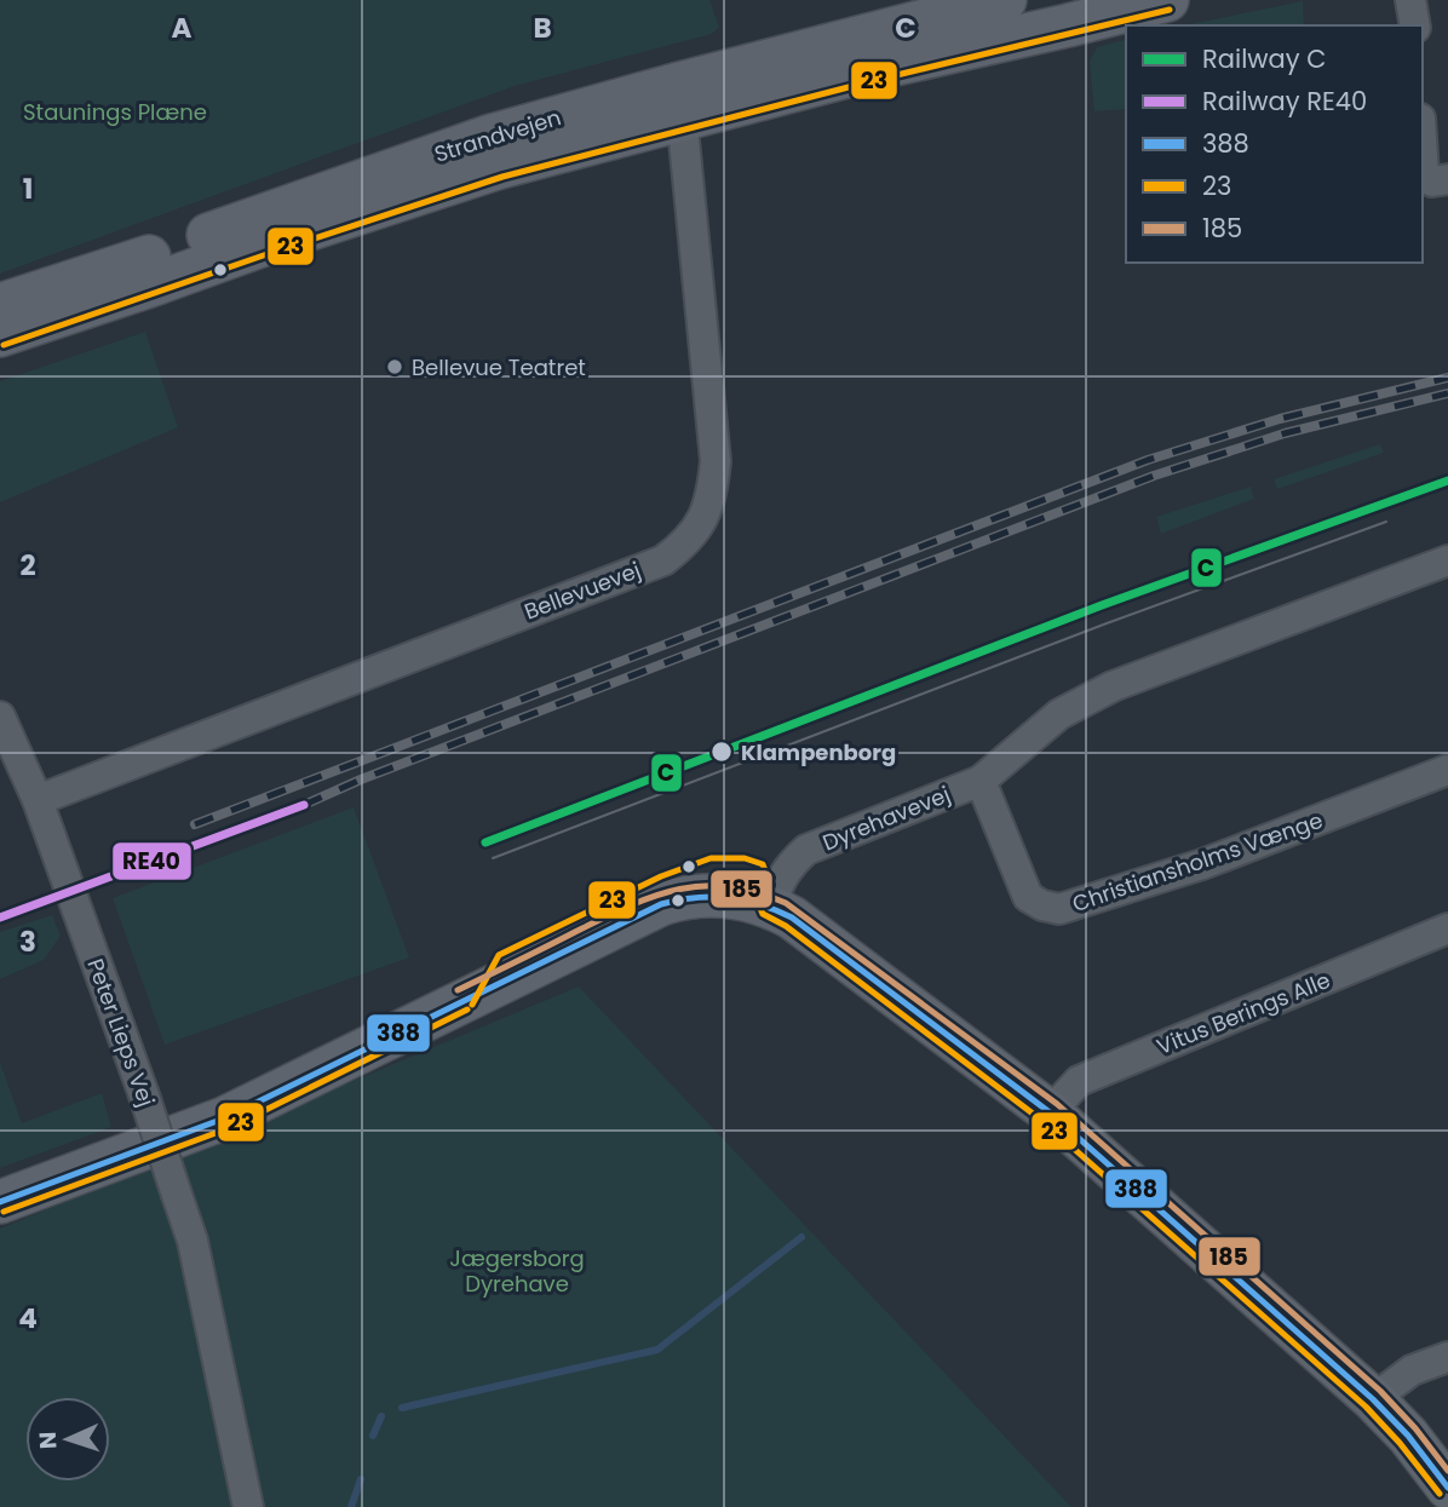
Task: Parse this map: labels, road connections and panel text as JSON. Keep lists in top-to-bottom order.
{
  "streets": {
    "main road": ["Strandvejen"],
    "street": [
      "Bellevuevej",
      "Dyrehavevej",
      "Christiansholms Vænge",
      "Vitus Berings Alle",
      "Peter Lieps Vej"
    ]
  },
  "crossings": [
    ["Strandvejen", "Bellevuevej"],
    ["Bellevuevej", "Peter Lieps Vej"],
    ["Dyrehavevej", "Christiansholms Vænge"]
  ],
  "parks": ["Staunings Plæne", "Jægersborg Dyrehave"],
  "places": ["Bellevue Teatret", "Klampenborg"],
  "lines": [
    "transit line 23",
    "rail line C",
    "rail line RE40",
    "transit line 185",
    "transit line 388"
  ],
  "legend": [
    "Railway C",
    "Railway RE40",
    "388",
    "23",
    "185"
  ],
  "north": "left",
  "grid": {
    "columns": ["A", "B", "C"],
    "rows": [
      "1",
      "2",
      "3",
      "4"
    ]
  }
}
